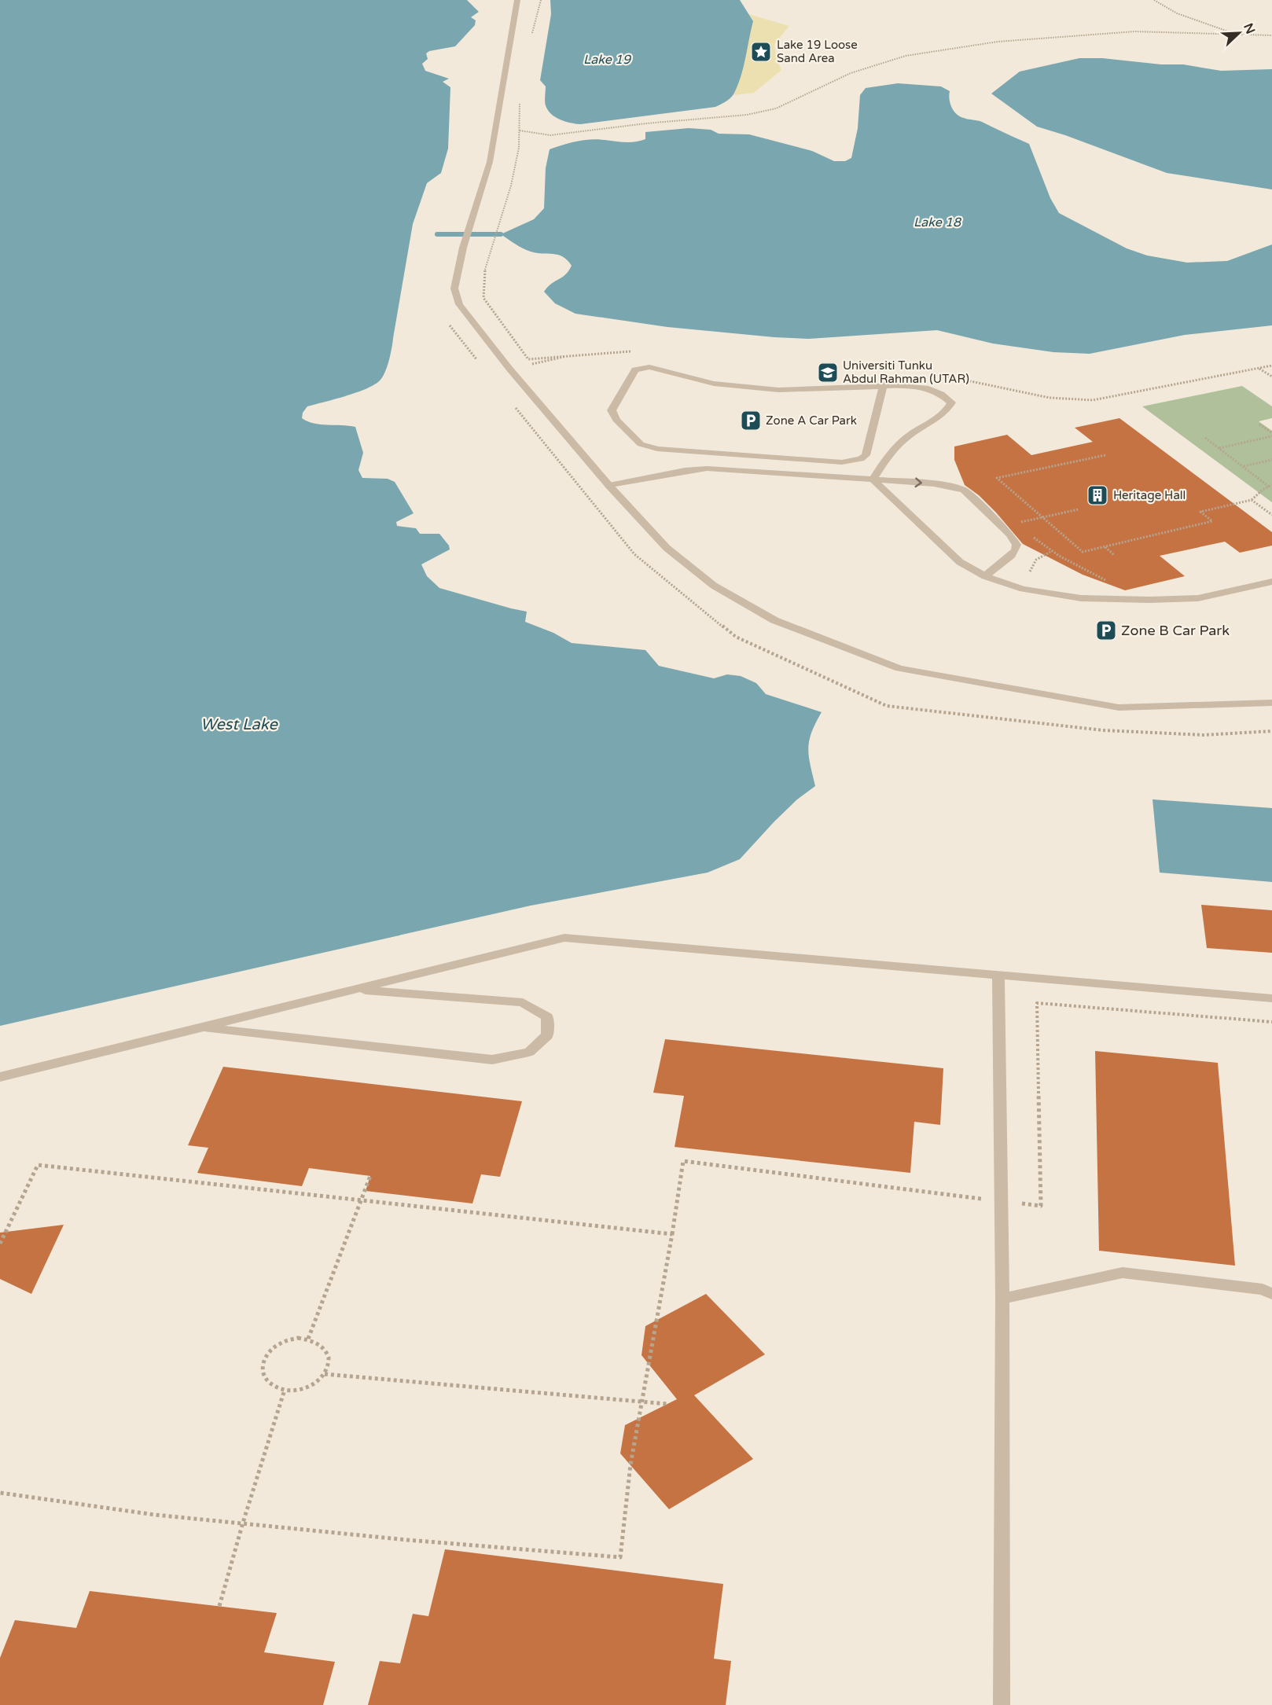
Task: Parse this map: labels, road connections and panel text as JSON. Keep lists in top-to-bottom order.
{
  "water": ["Lake 19", "Lake 18", "West Lake"],
  "places": {
    "place": ["Lake 19 Loose Sand Area"],
    "school or university": ["Universiti Tunku Abdul Rahman (UTAR)"],
    "parking": ["Zone A Car Park", "Zone B Car Park"],
    "building": ["Heritage Hall"]
  },
  "north": "top right"
}
